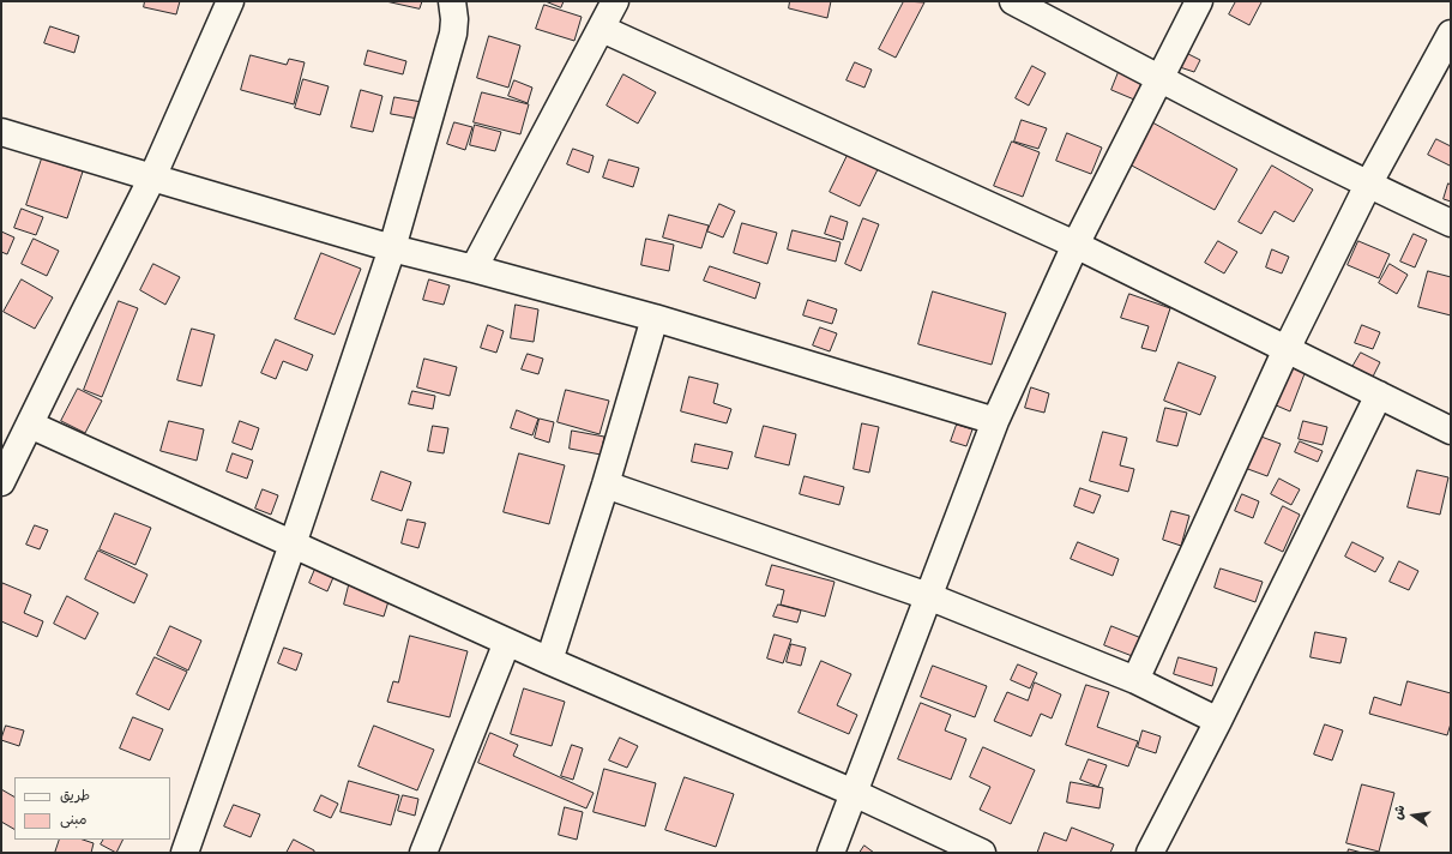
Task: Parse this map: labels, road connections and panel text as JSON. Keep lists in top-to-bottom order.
{
  "legend": ["طريق", "مبنى"],
  "north": "left"
}
